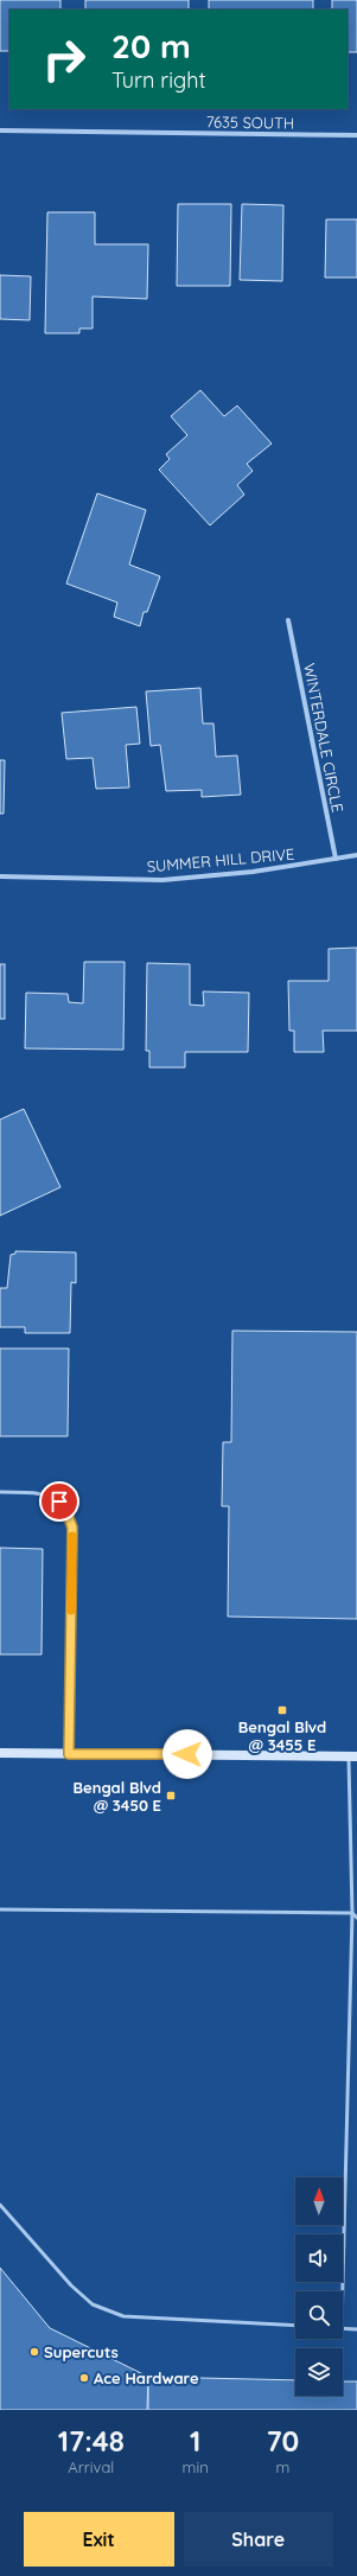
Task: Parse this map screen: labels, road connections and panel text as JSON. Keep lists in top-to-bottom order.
{
  "streets": {
    "street": ["7635 SOUTH", "WINTERDALE CIRCLE", "SUMMER HILL DRIVE"]
  },
  "crossings": [
    ["WINTERDALE CIRCLE", "SUMMER HILL DRIVE"]
  ],
  "places": {
    "transit": ["Bengal Blvd @ 3455 E", "Bengal Blvd @ 3450 E"],
    "other": ["Supercuts", "Ace Hardware"]
  },
  "north": "top",
  "page": {
    "turn": ["20 m", "Turn right"],
    "eta": [
      "17:48",
      "Arrival",
      "1",
      "min",
      "70",
      "m"
    ],
    "buttons": ["Exit", "Share"]
  }
}
